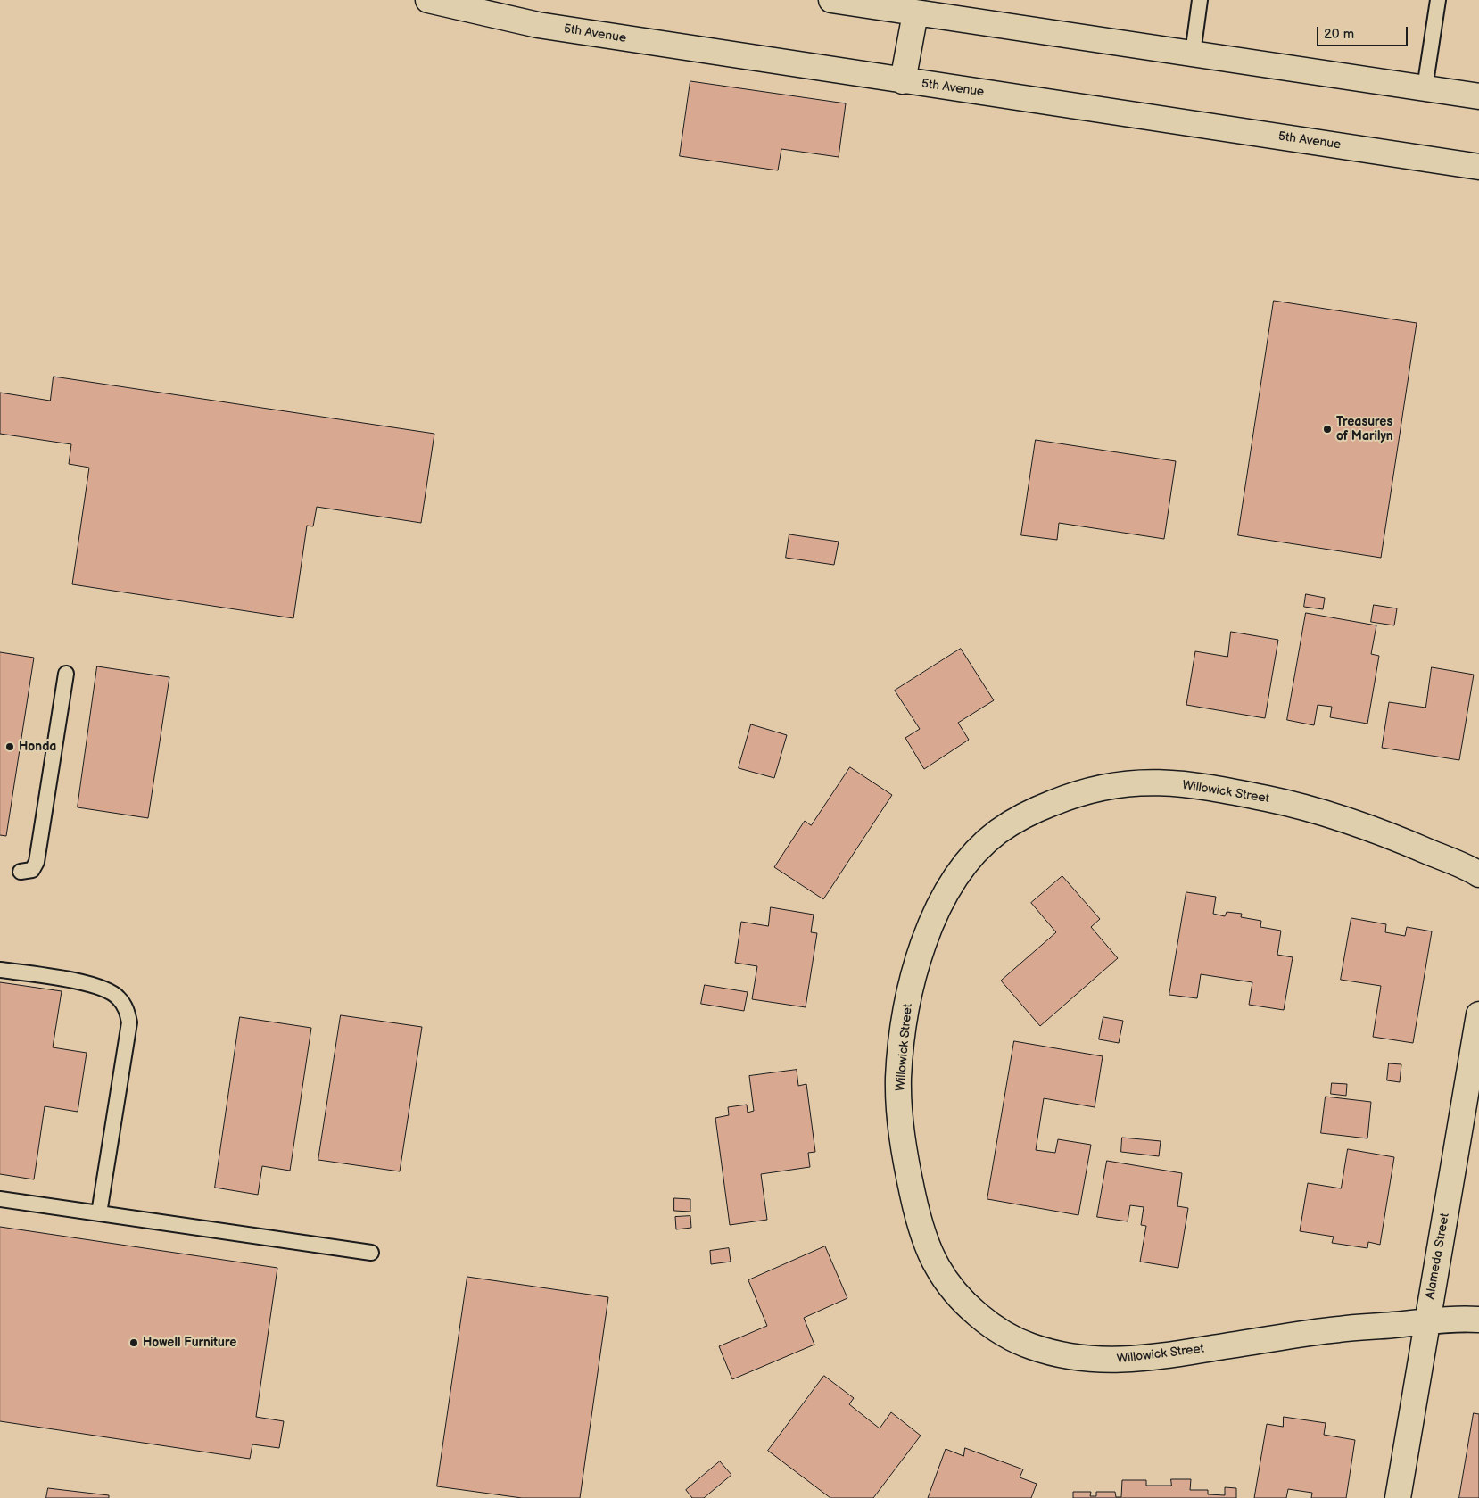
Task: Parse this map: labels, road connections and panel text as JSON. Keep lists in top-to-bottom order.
{
  "streets": {
    "street": ["5th Avenue", "Willowick Street", "Alameda Street"]
  },
  "crossings": [
    ["Willowick Street", "Alameda Street"]
  ],
  "places": ["Treasures of Marilyn", "Honda", "Howell Furniture"],
  "scale_bar": "20 m"
}
